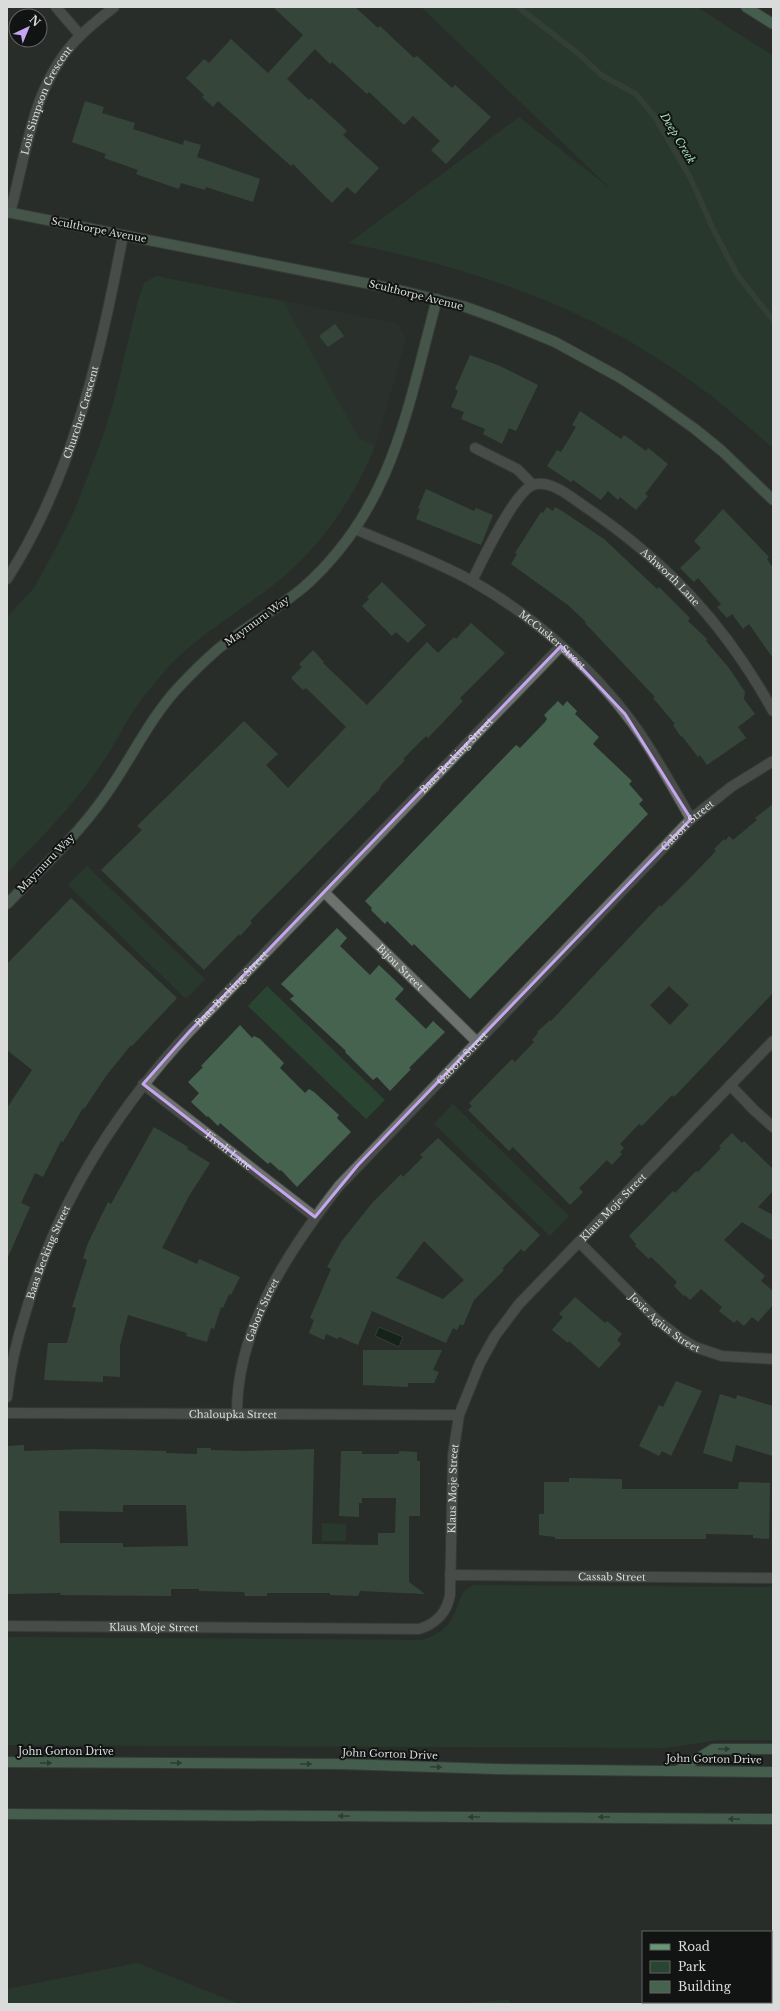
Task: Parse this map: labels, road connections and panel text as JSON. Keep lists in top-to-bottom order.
{
  "streets": {
    "main road": ["John Gorton Drive"],
    "street": [
      "Lois Simpson Crescent",
      "Sculthorpe Avenue",
      "Churcher Crescent",
      "Ashworth Lane",
      "Maymuru Way",
      "McCusker Street",
      "Baas Becking Street",
      "Gabori Street",
      "Bijou Street",
      "Tivoli Lane",
      "Klaus Moje Street",
      "Josie Agius Street",
      "Chaloupka Street",
      "Cassab Street"
    ]
  },
  "crossings": [
    ["Lois Simpson Crescent", "Sculthorpe Avenue"],
    ["Sculthorpe Avenue", "Churcher Crescent"],
    ["Sculthorpe Avenue", "Maymuru Way"],
    ["Maymuru Way", "McCusker Street"],
    ["McCusker Street", "Baas Becking Street"],
    ["McCusker Street", "Gabori Street"],
    ["Baas Becking Street", "Bijou Street"],
    ["Baas Becking Street", "Tivoli Lane"],
    ["Gabori Street", "Bijou Street"],
    ["Gabori Street", "Tivoli Lane"],
    ["Gabori Street", "Chaloupka Street"],
    ["Klaus Moje Street", "Josie Agius Street"],
    ["Klaus Moje Street", "Chaloupka Street"],
    ["Klaus Moje Street", "Cassab Street"]
  ],
  "water": ["Deep Creek"],
  "legend": ["Road", "Park", "Building"],
  "north": "top right"
}
